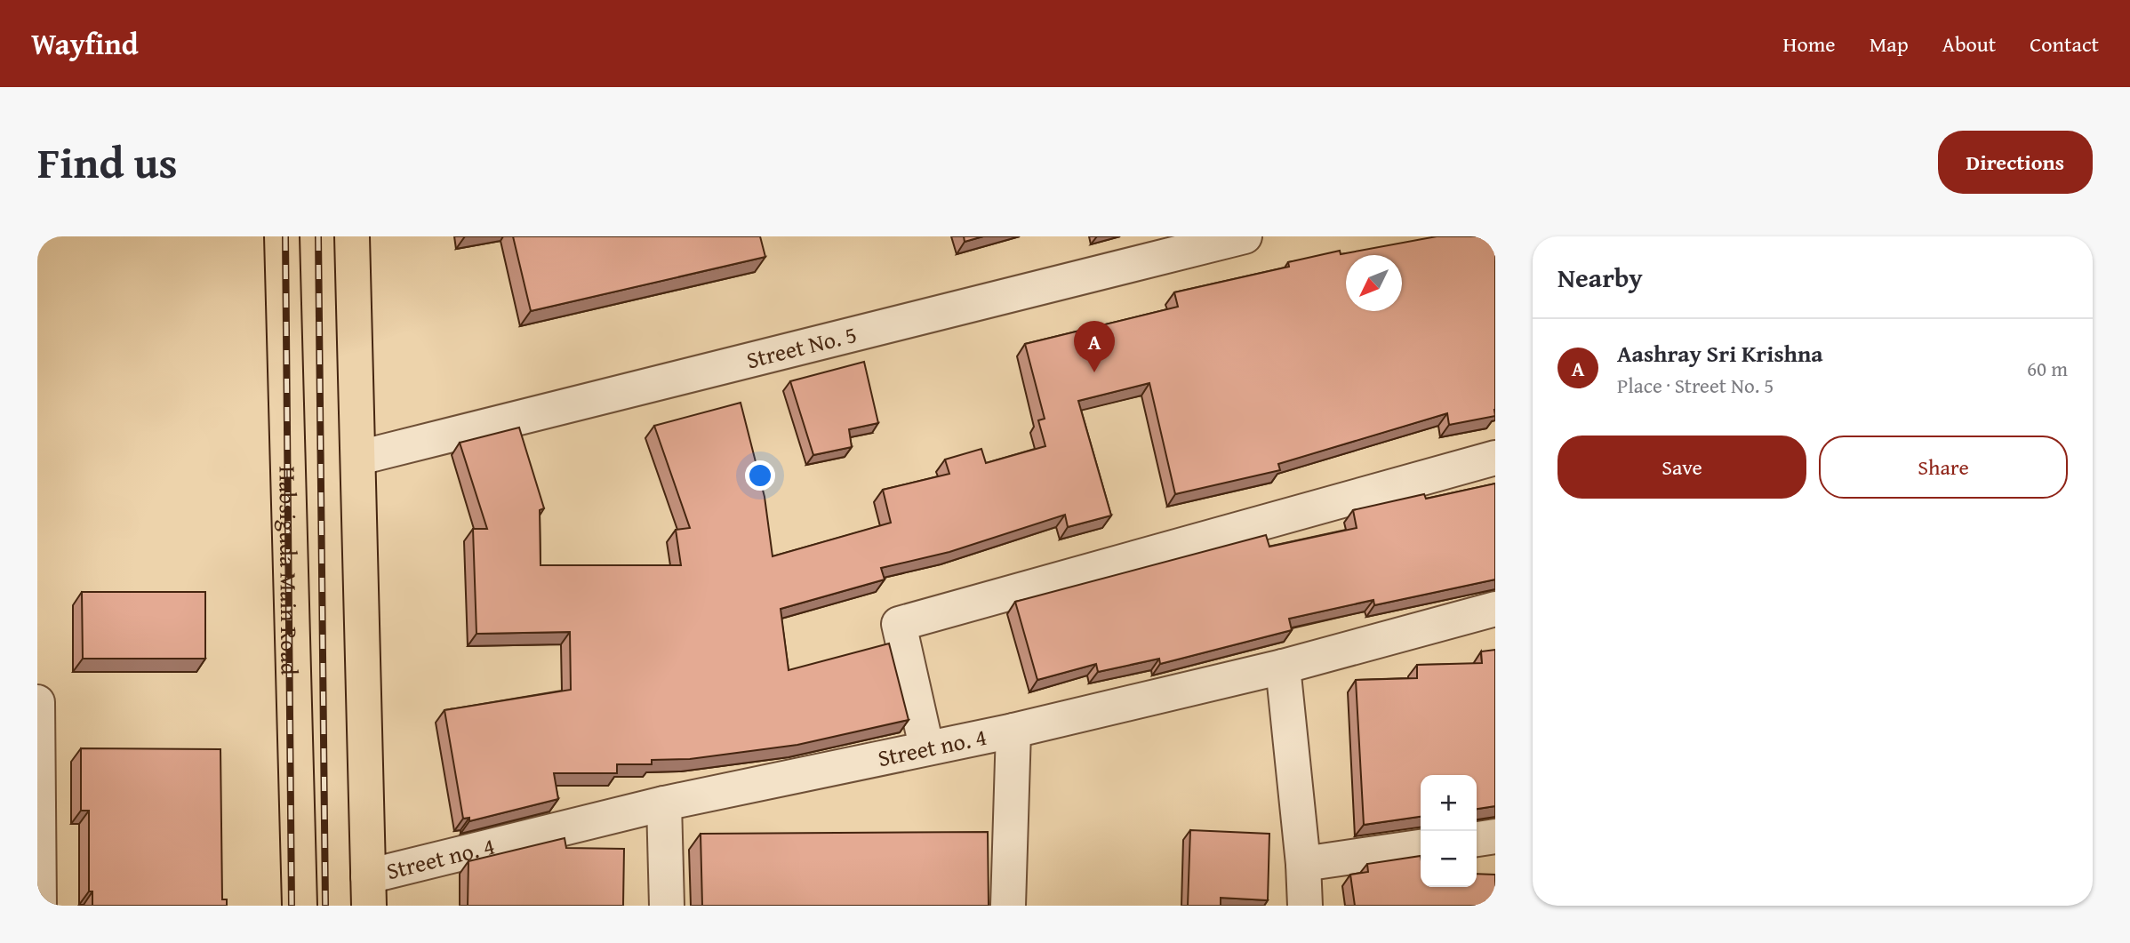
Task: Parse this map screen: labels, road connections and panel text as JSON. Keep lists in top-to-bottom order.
{
  "streets": {
    "main road": ["Habsiguda Main Road"],
    "street": ["Street No. 5", "Street no. 4"]
  },
  "north": "bottom left",
  "page": {
    "header": "Wayfind",
    "nav": [
      "Home",
      "Map",
      "About",
      "Contact"
    ],
    "title": "Find us",
    "buttons": [
      "Directions",
      ["Save", "Share"]
    ],
    "heading": "Nearby",
    "list": [
      {
        "mark": "A",
        "name": "Aashray Sri Krishna",
        "note": "Place · Street No. 5",
        "value": "60 m"
      }
    ],
    "pins": "A",
    "map_buttons": ["+", "−"]
  }
}
